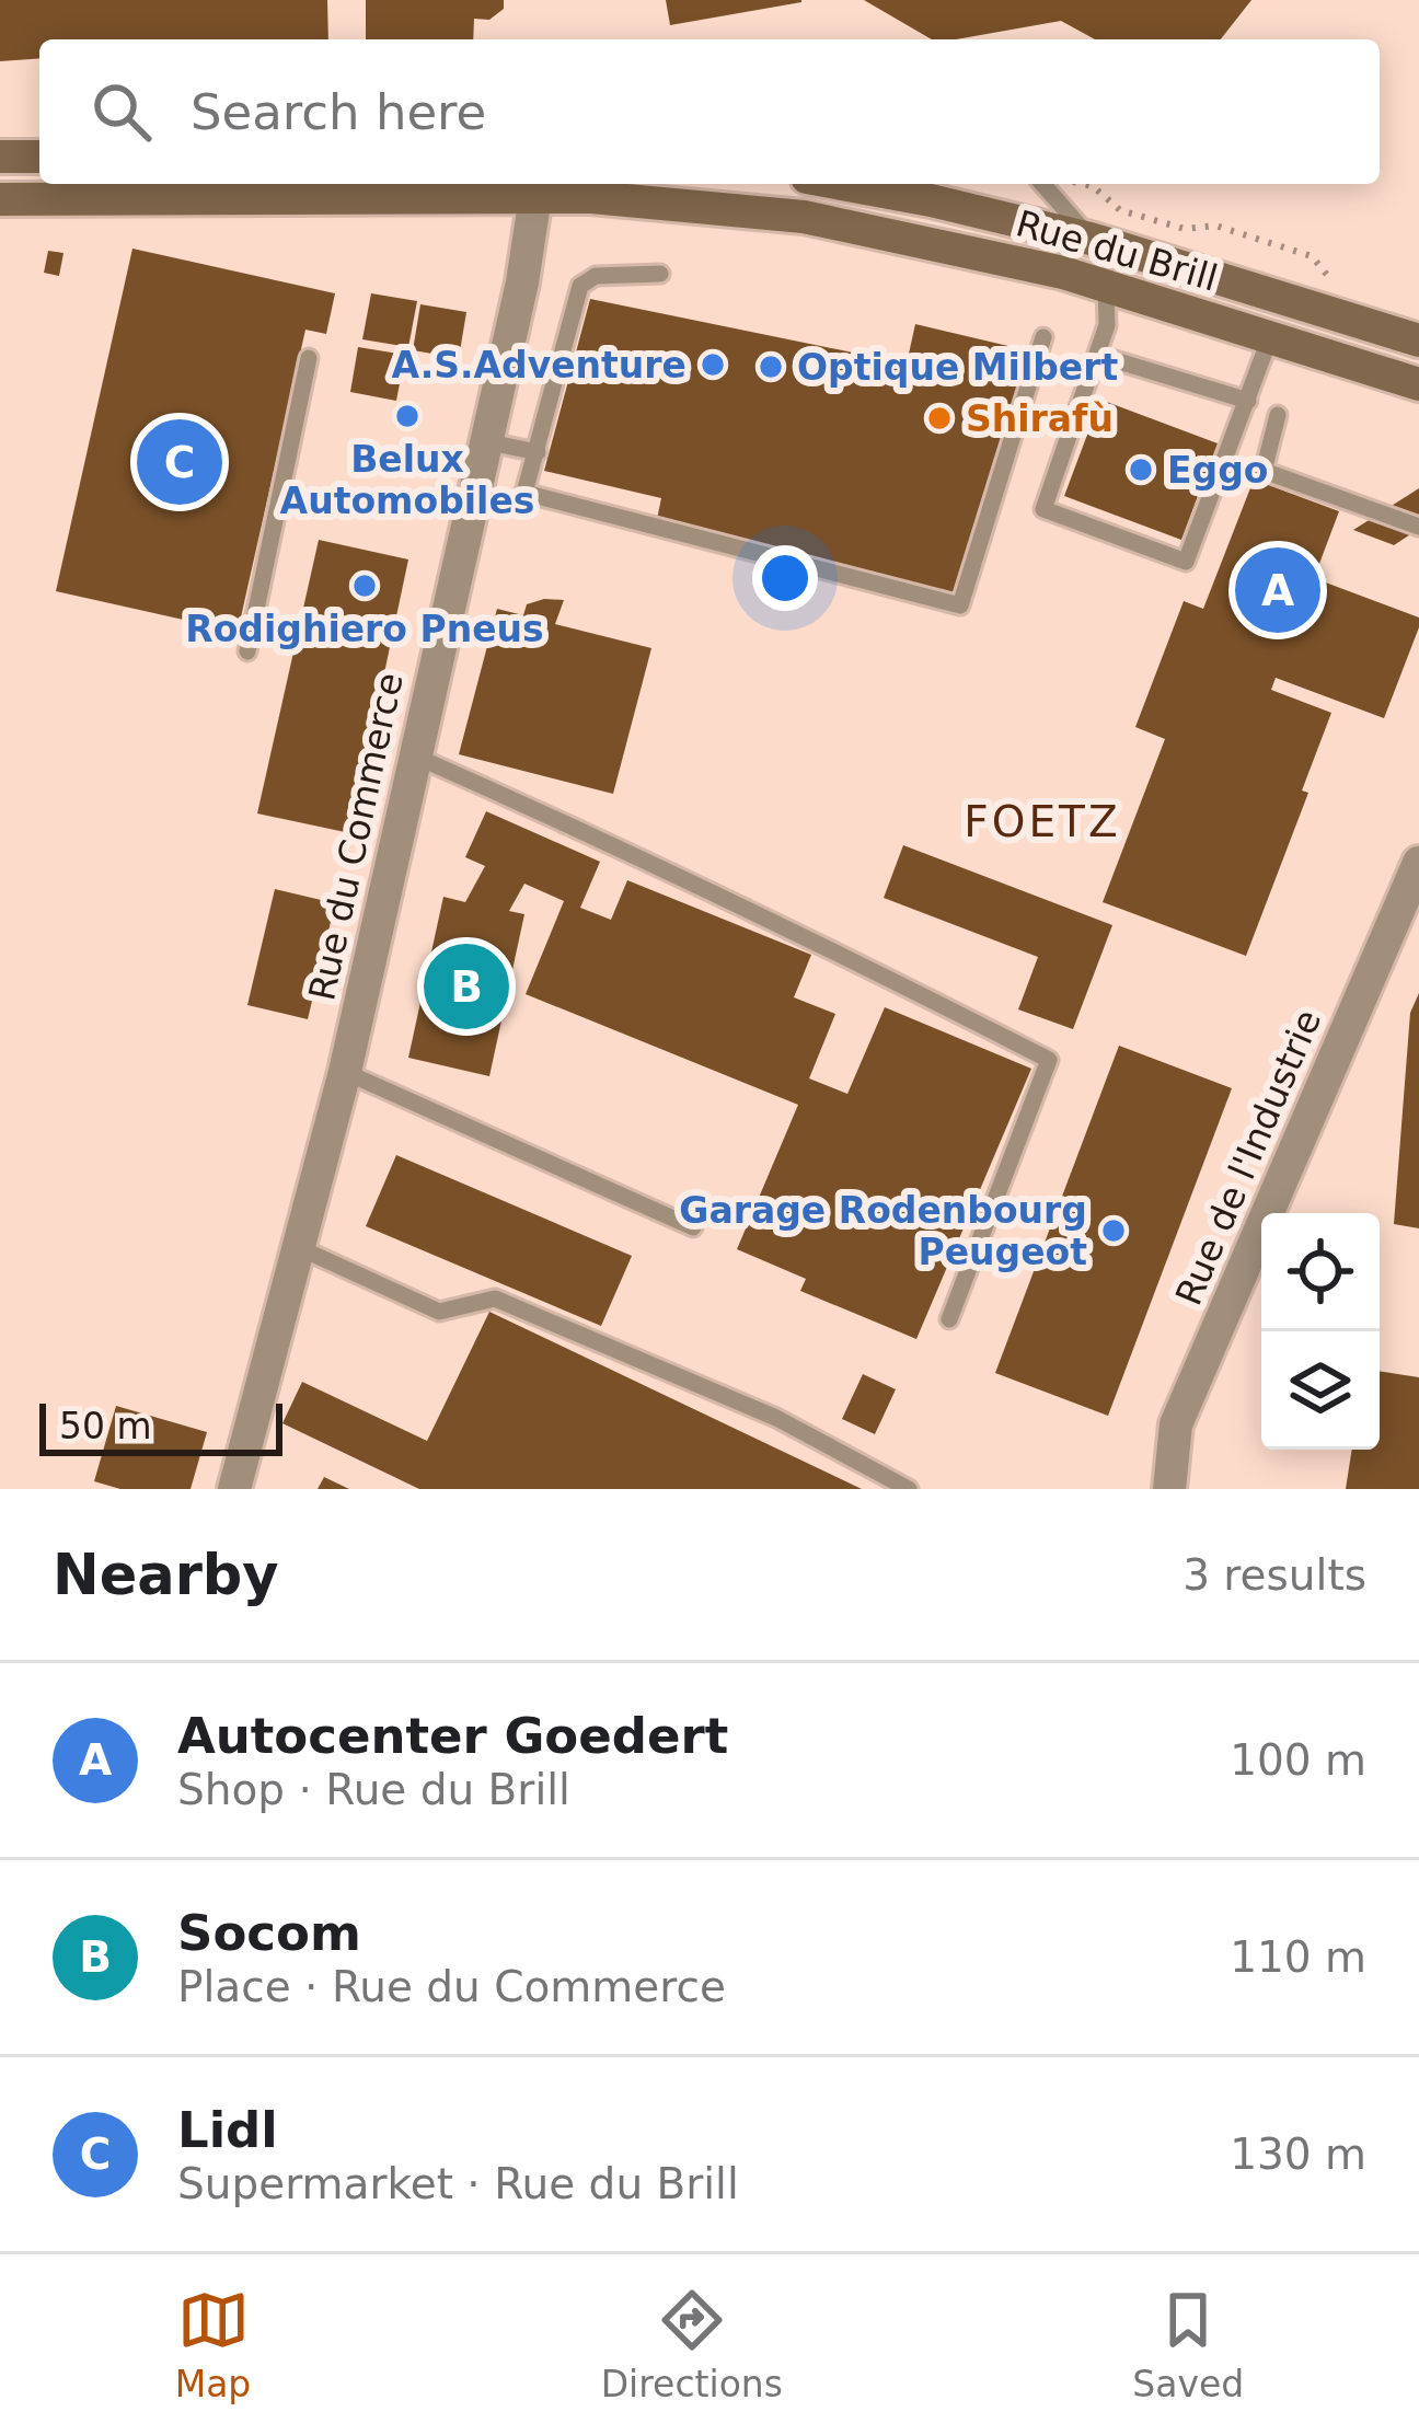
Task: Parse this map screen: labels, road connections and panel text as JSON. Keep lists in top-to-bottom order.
{
  "streets": {
    "main road": ["Rue du Brill"],
    "street": ["Rue du Commerce", "Rue de l'Industrie"]
  },
  "crossings": [
    ["Rue du Brill", "Rue du Commerce"]
  ],
  "districts": ["FOETZ"],
  "places": [
    "A.S.Adventure",
    "Optique Milbert",
    "Belux Automobiles",
    "Shirafù",
    "Eggo",
    "Rodighiero Pneus",
    "Garage Rodenbourg Peugeot"
  ],
  "scale_bar": "50 m",
  "page": {
    "search": "Search here",
    "pins": ["C", "A", "B"],
    "scale": "50 m",
    "heading": ["Nearby", "3 results"],
    "list": [
      {
        "mark": "A",
        "name": "Autocenter Goedert",
        "note": "Shop · Rue du Brill",
        "value": "100 m"
      },
      {
        "mark": "B",
        "name": "Socom",
        "note": "Place · Rue du Commerce",
        "value": "110 m"
      },
      {
        "mark": "C",
        "name": "Lidl",
        "note": "Supermarket · Rue du Brill",
        "value": "130 m"
      }
    ],
    "nav": ["Map", "Directions", "Saved"]
  }
}
